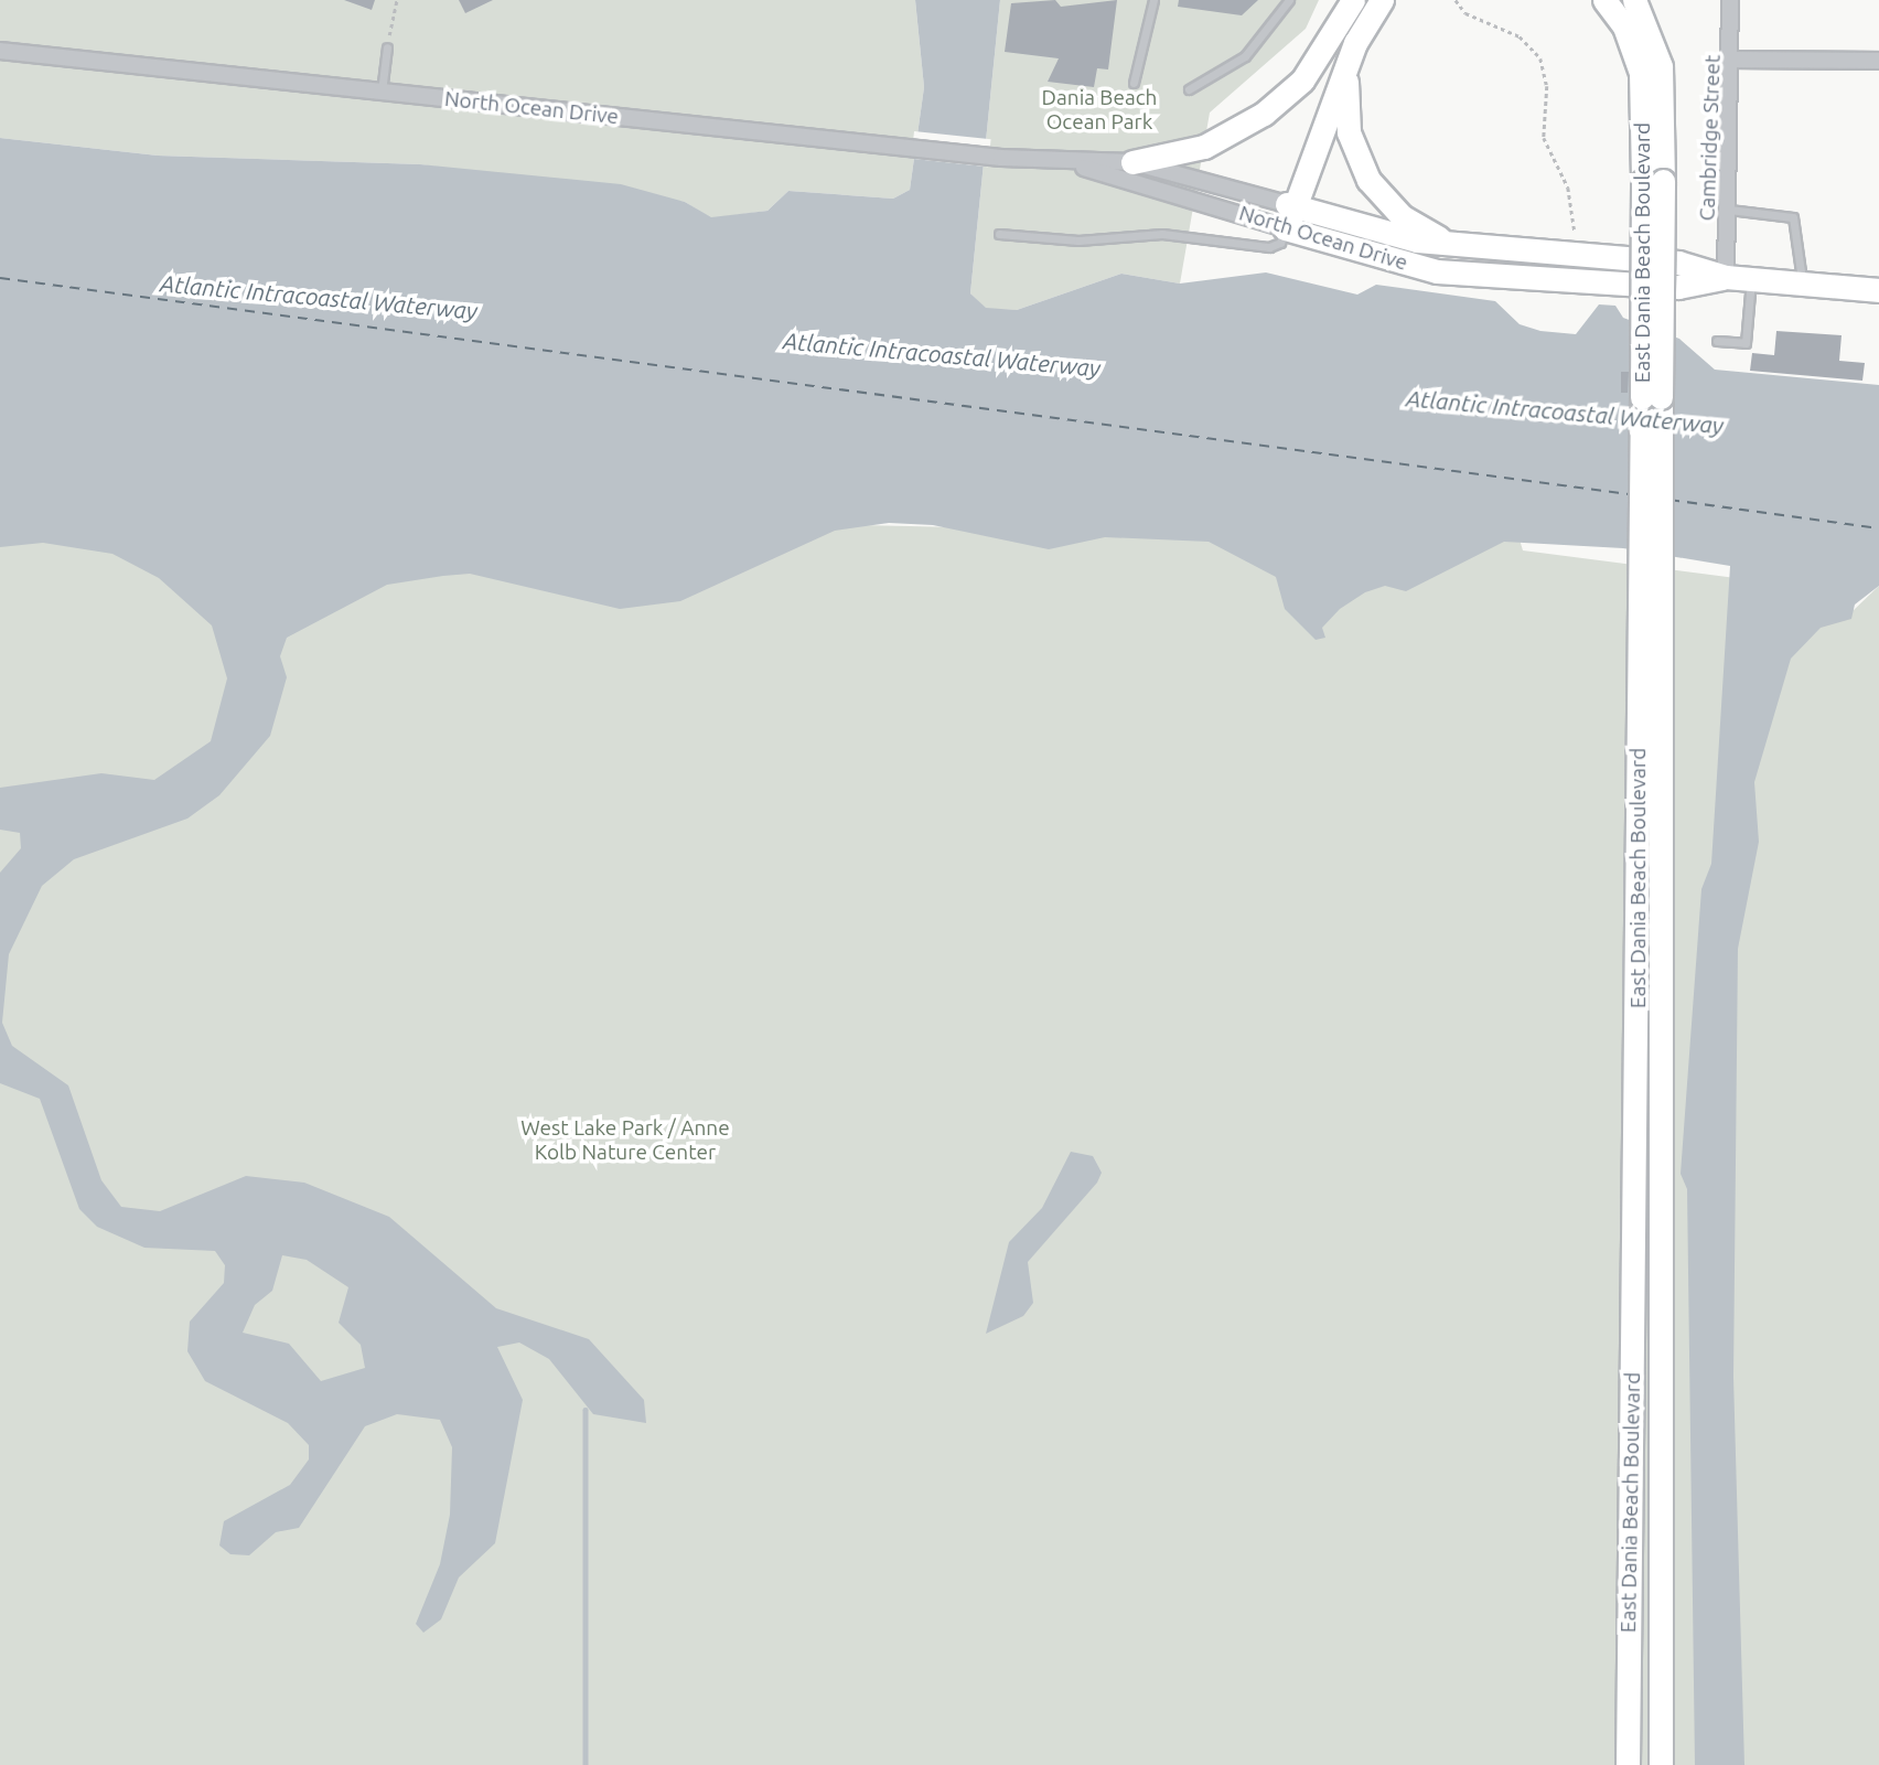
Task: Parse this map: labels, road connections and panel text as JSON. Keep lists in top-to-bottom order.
{
  "streets": {
    "main road": ["North Ocean Drive", "East Dania Beach Boulevard"],
    "street": ["Cambridge Street"]
  },
  "crossings": [
    ["North Ocean Drive", "Cambridge Street"]
  ],
  "water": ["Atlantic Intracoastal Waterway"],
  "parks": ["Dania Beach Ocean Park", "West Lake Park / Anne Kolb Nature Center"]
}
